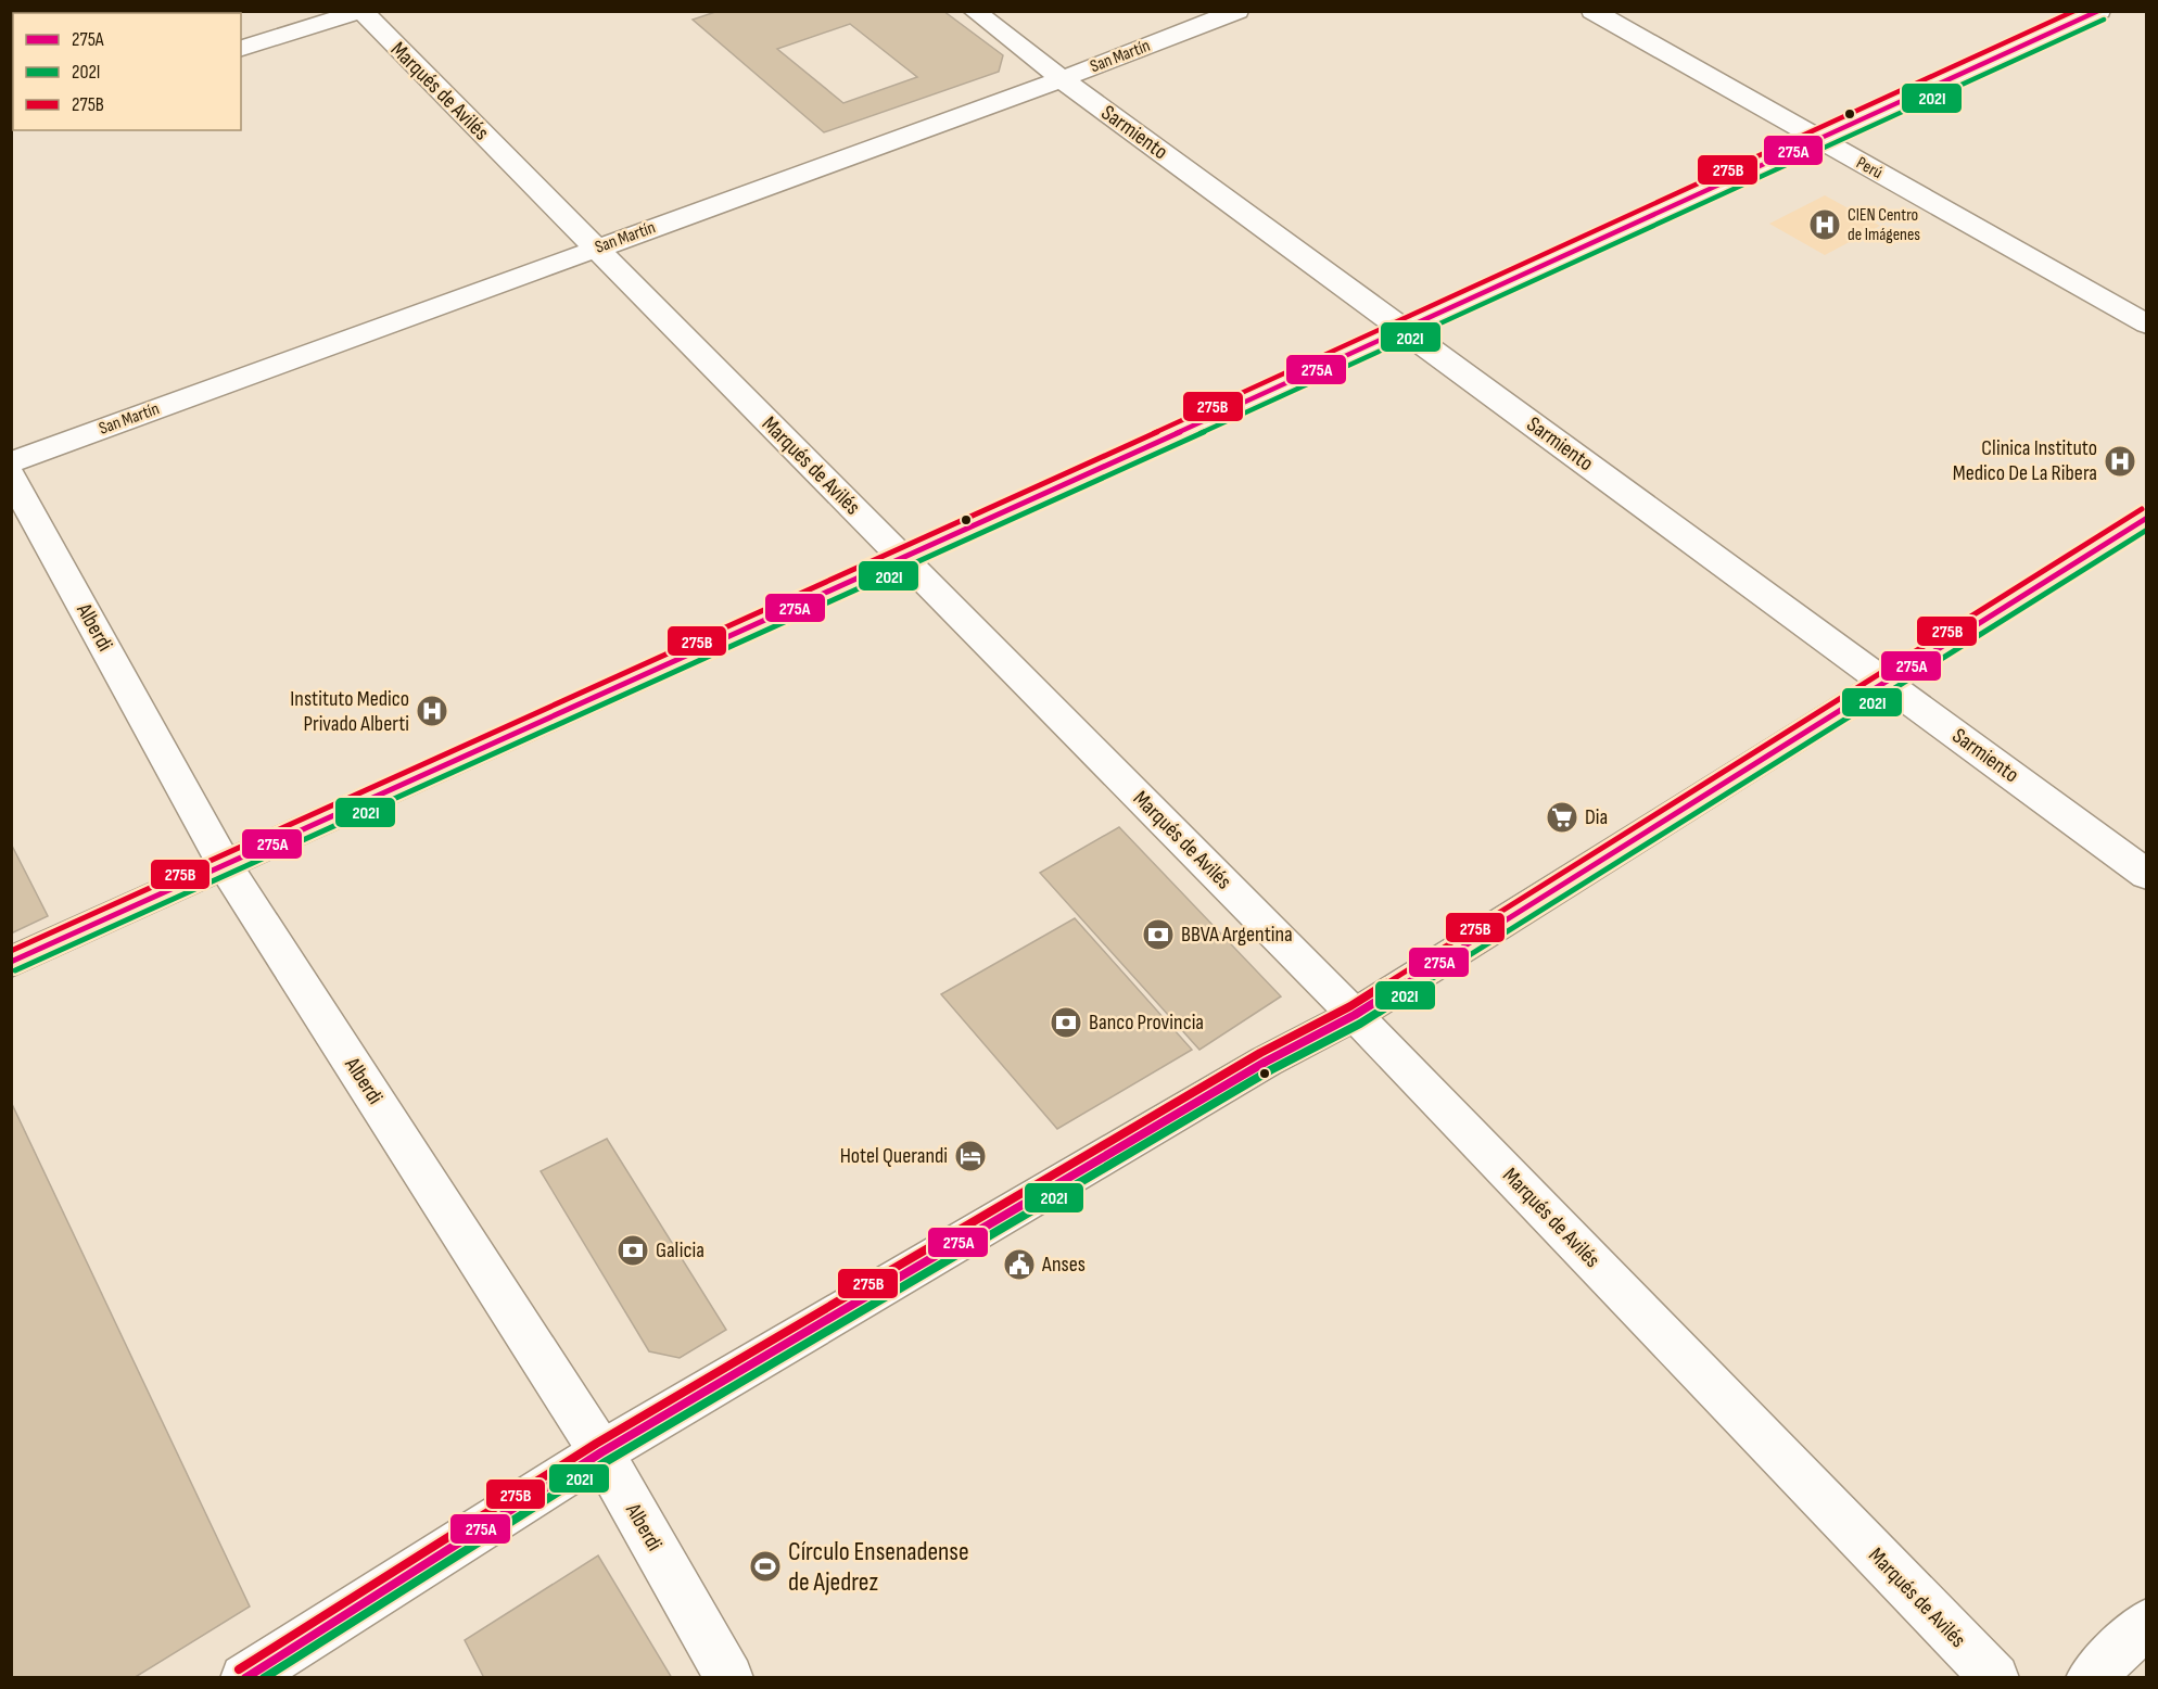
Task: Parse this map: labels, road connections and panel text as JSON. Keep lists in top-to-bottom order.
{
  "streets": {
    "street": [
      "San Martín",
      "Marqués de Avilés",
      "Sarmiento",
      "Perú",
      "Alberdi"
    ]
  },
  "crossings": [
    ["San Martín", "Marqués de Avilés"],
    ["San Martín", "Sarmiento"]
  ],
  "places": {
    "hospital": ["CIEN Centro de Imágenes", "Clinica Instituto Medico De La Ribera", "Instituto Medico Privado Alberti"],
    "supermarket": ["Dia"],
    "bank": ["BBVA Argentina", "Banco Provincia", "Galicia"],
    "hotel": ["Hotel Querandi"],
    "public building": ["Anses"],
    "sports": ["Círculo Ensenadense de Ajedrez"]
  },
  "lines": ["transit line 275A", "transit line 275B", "transit line 202I"],
  "legend": ["275A", "202I", "275B"]
}
